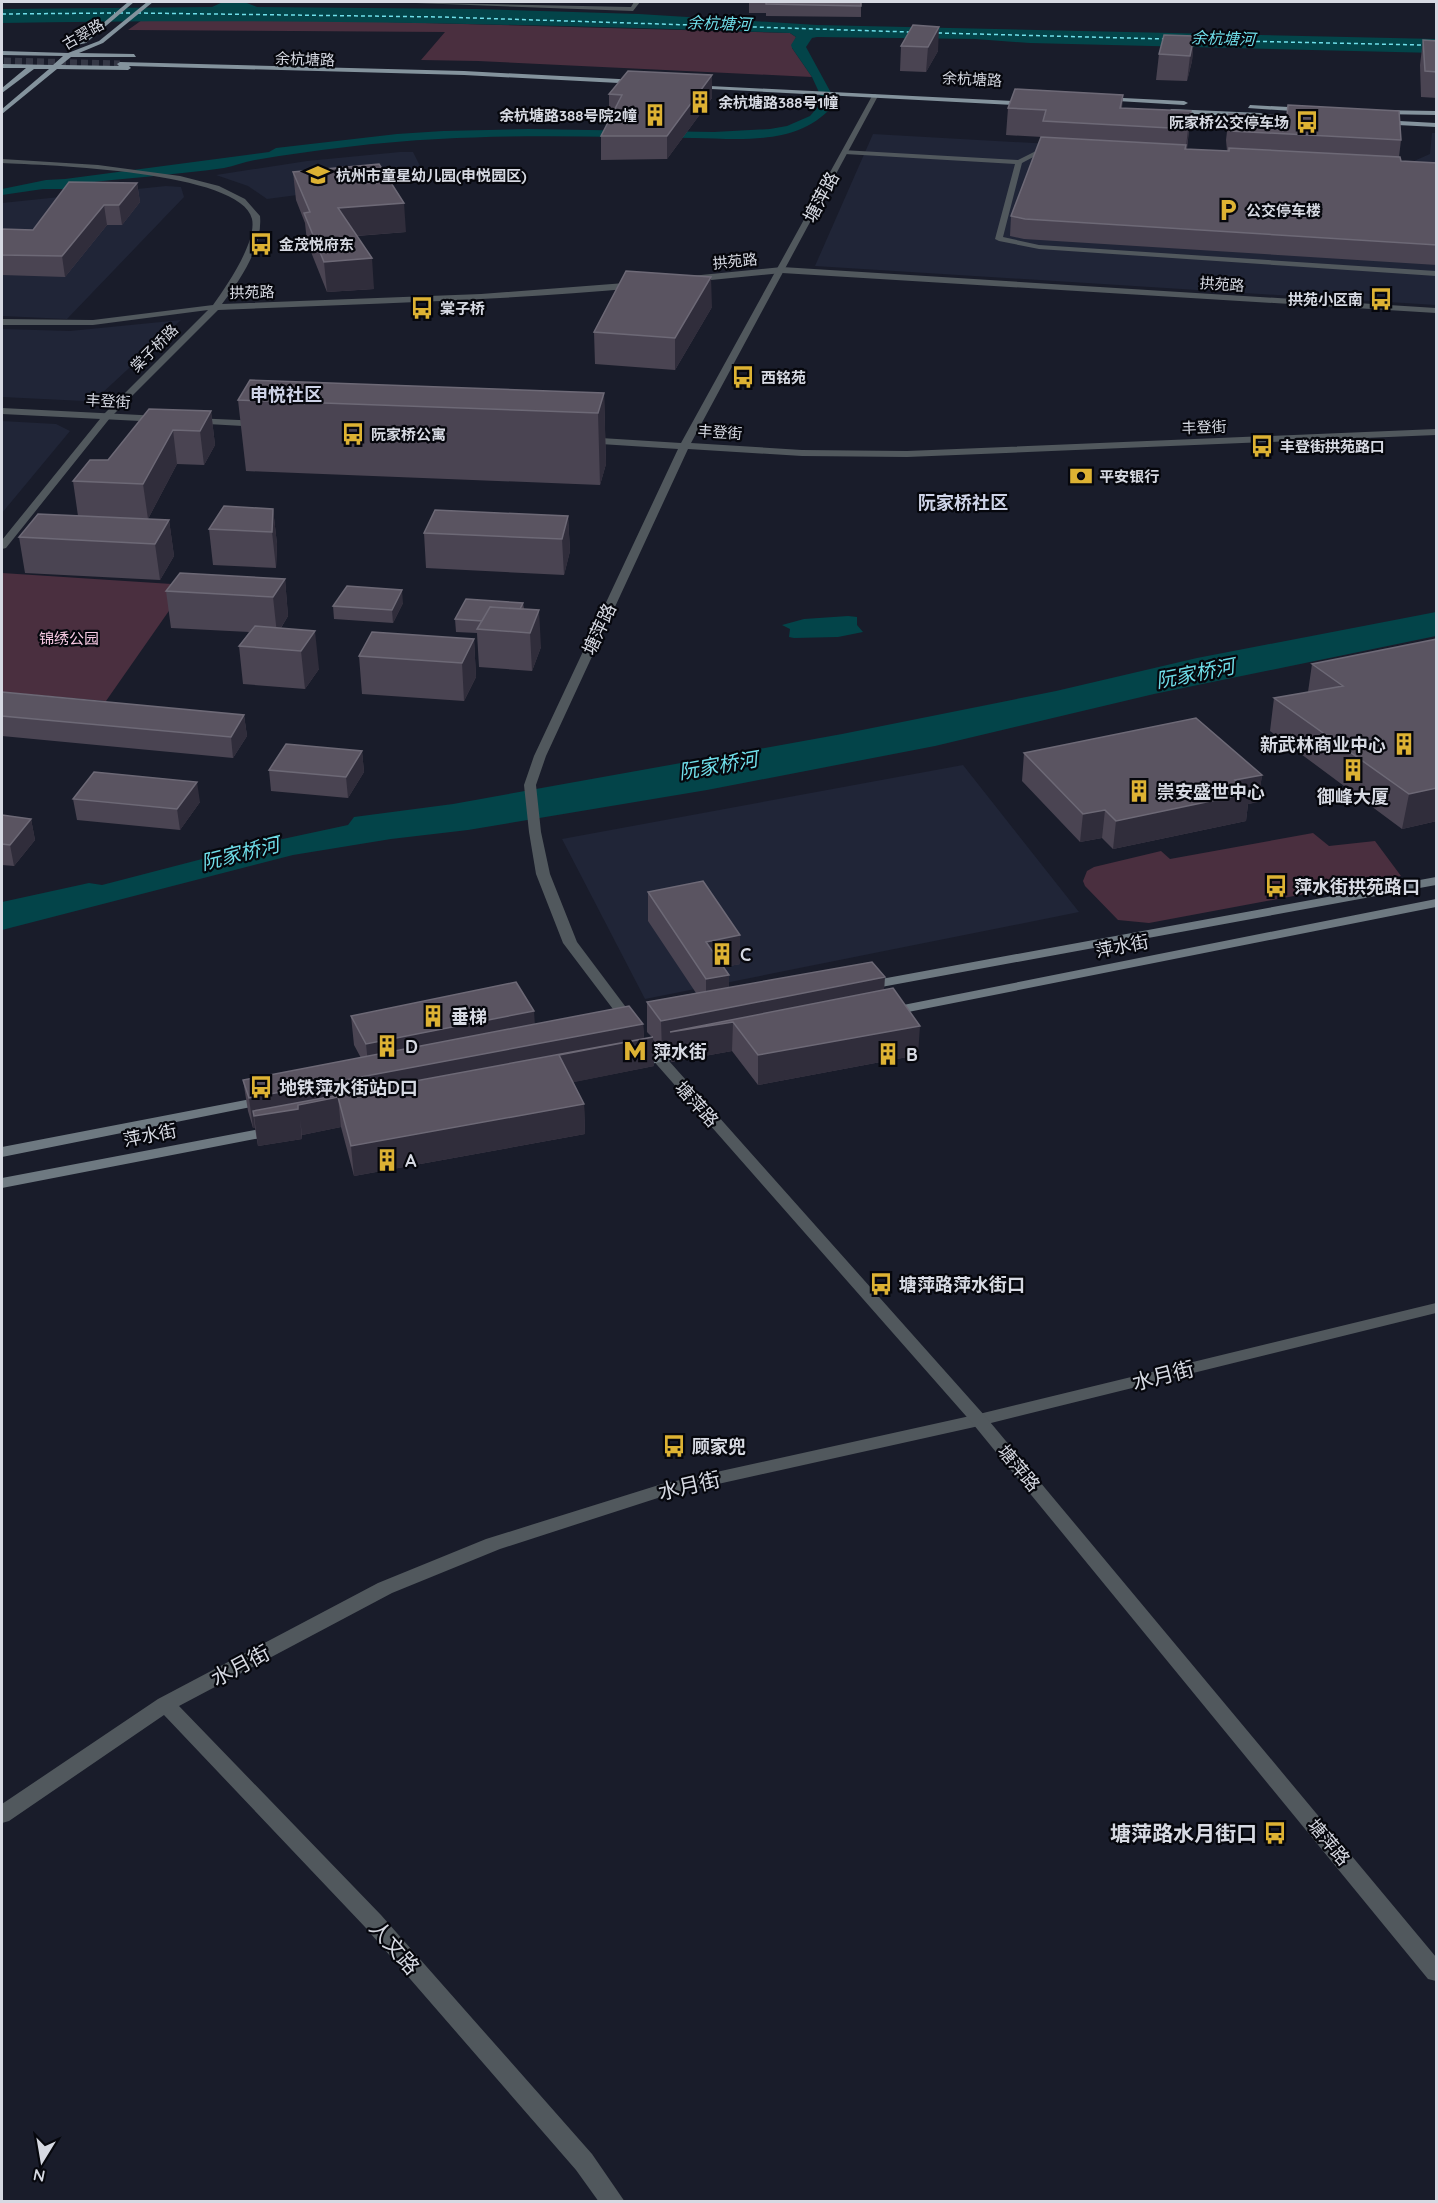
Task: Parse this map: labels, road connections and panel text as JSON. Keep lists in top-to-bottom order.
{
  "streets": {
    "main road": ["古翠路", "余杭塘路", "萍水街"],
    "street": [
      "塘萍路",
      "拱苑路",
      "棠子桥路",
      "丰登街",
      "水月街",
      "人文路"
    ]
  },
  "crossings": [
    ["古翠路", "余杭塘路"],
    ["余杭塘路", "塘萍路"],
    ["塘萍路", "拱苑路"],
    ["塘萍路", "丰登街"],
    ["塘萍路", "水月街"],
    ["拱苑路", "棠子桥路"],
    ["棠子桥路", "丰登街"],
    ["水月街", "人文路"]
  ],
  "districts": ["申悦社区", "阮家桥社区"],
  "water": ["余杭塘河", "阮家桥河"],
  "parks": ["锦绣公园"],
  "places": {
    "building": [
      "余杭塘路388号1幢",
      "余杭塘路388号院2幢",
      "新武林商业中心",
      "御峰大厦",
      "崇安盛世中心",
      "C",
      "垂梯",
      "D",
      "B",
      "A"
    ],
    "bus stop": [
      "阮家桥公交停车场",
      "金茂悦府东",
      "拱苑小区南",
      "棠子桥",
      "西铭苑",
      "阮家桥公寓",
      "丰登街拱苑路口",
      "萍水街拱苑路口",
      "地铁萍水街站D口",
      "塘萍路萍水街口",
      "顾家兜",
      "塘萍路水月街口"
    ],
    "school or university": ["杭州市童星幼儿园(申悦园区)"],
    "parking": ["公交停车楼"],
    "bank": ["平安银行"],
    "metro station": ["萍水街"]
  },
  "north": "bottom"
}
